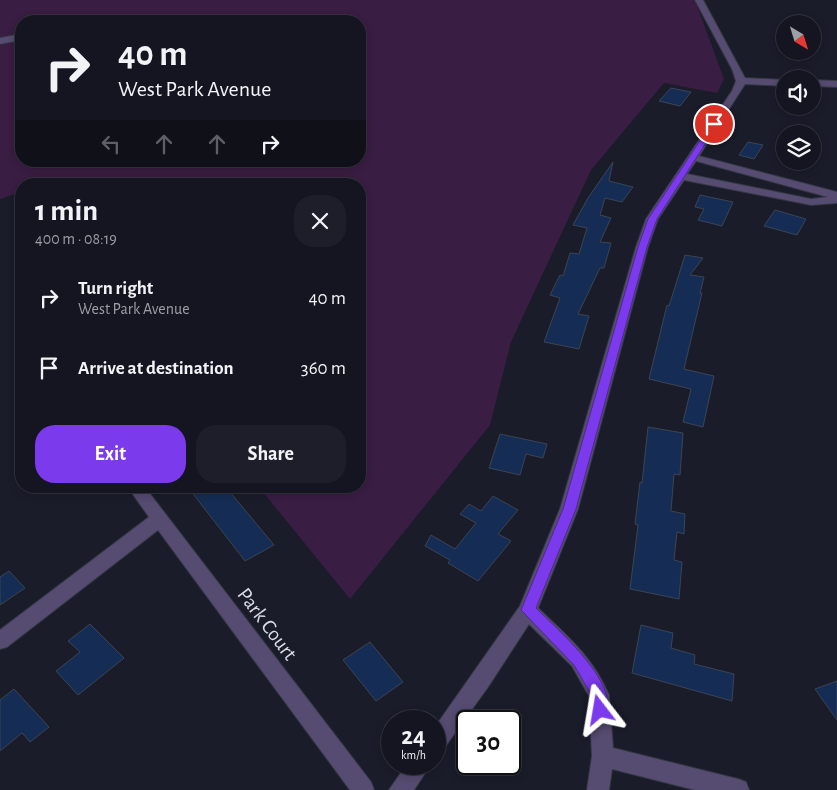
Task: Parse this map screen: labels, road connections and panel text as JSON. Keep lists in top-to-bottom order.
{
  "streets": {
    "street": ["Park Court"]
  },
  "north": "bottom right",
  "page": {
    "turn": ["40 m", "West Park Avenue"],
    "heading": ["1 min", "400 m · 08:19"],
    "list": [
      {
        "name": "Turn right",
        "note": "West Park Avenue",
        "value": "40 m"
      },
      {
        "name": "Arrive at destination",
        "value": "360 m"
      }
    ],
    "buttons": ["Exit", "Share"],
    "speed": "24 km/h",
    "limit": "30"
  }
}
